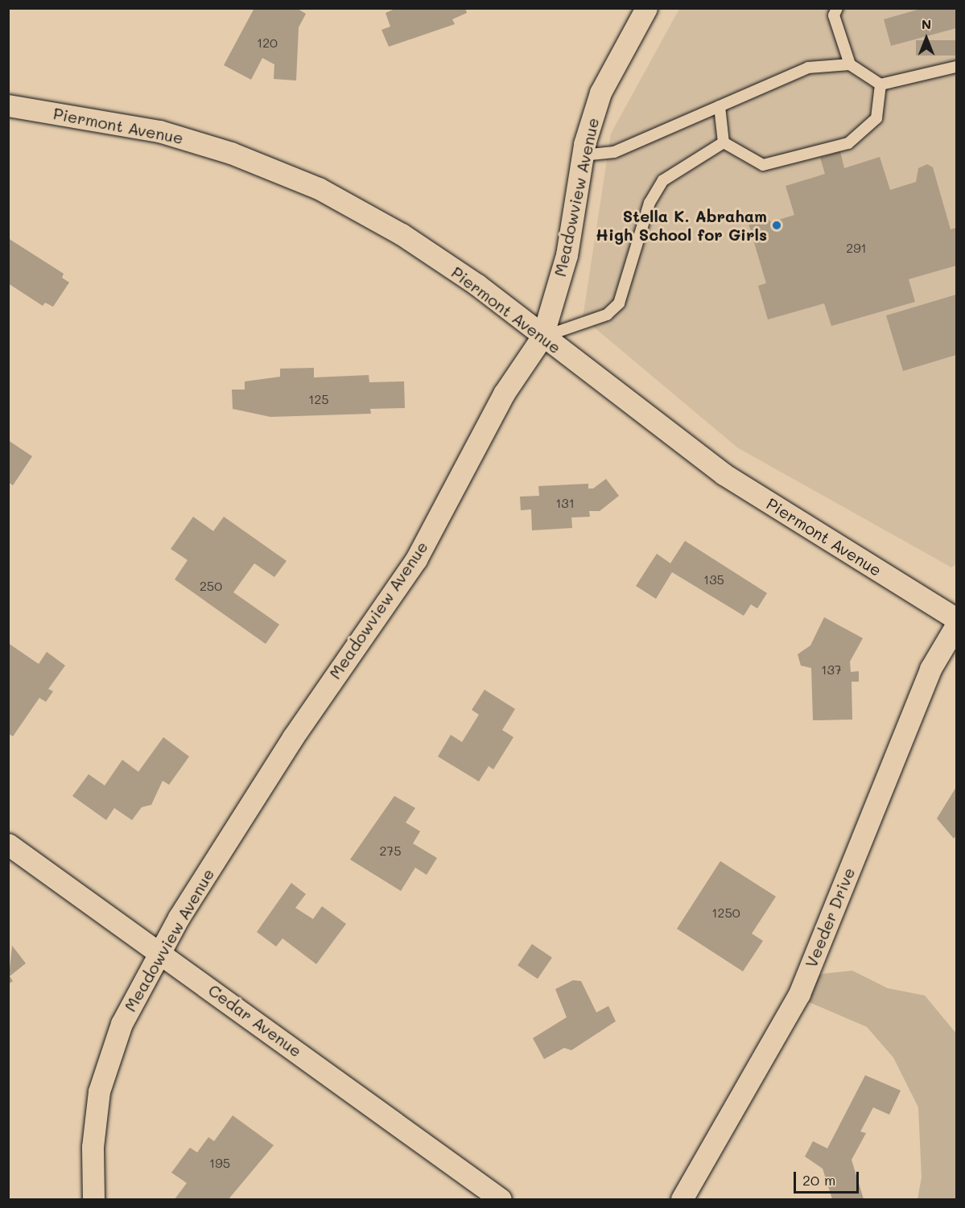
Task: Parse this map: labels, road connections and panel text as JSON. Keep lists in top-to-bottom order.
{
  "streets": {
    "street": [
      "Piermont Avenue",
      "Meadowview Avenue",
      "Veeder Drive",
      "Cedar Avenue"
    ]
  },
  "crossings": [
    ["Piermont Avenue", "Meadowview Avenue"],
    ["Meadowview Avenue", "Cedar Avenue"]
  ],
  "places": ["Stella K. Abraham High School for Girls"],
  "house_numbers": [
    "120",
    "291",
    "125",
    "131",
    "135",
    "250",
    "137",
    "275",
    "1250",
    "195"
  ],
  "scale_bar": "20 m",
  "north": "top"
}
